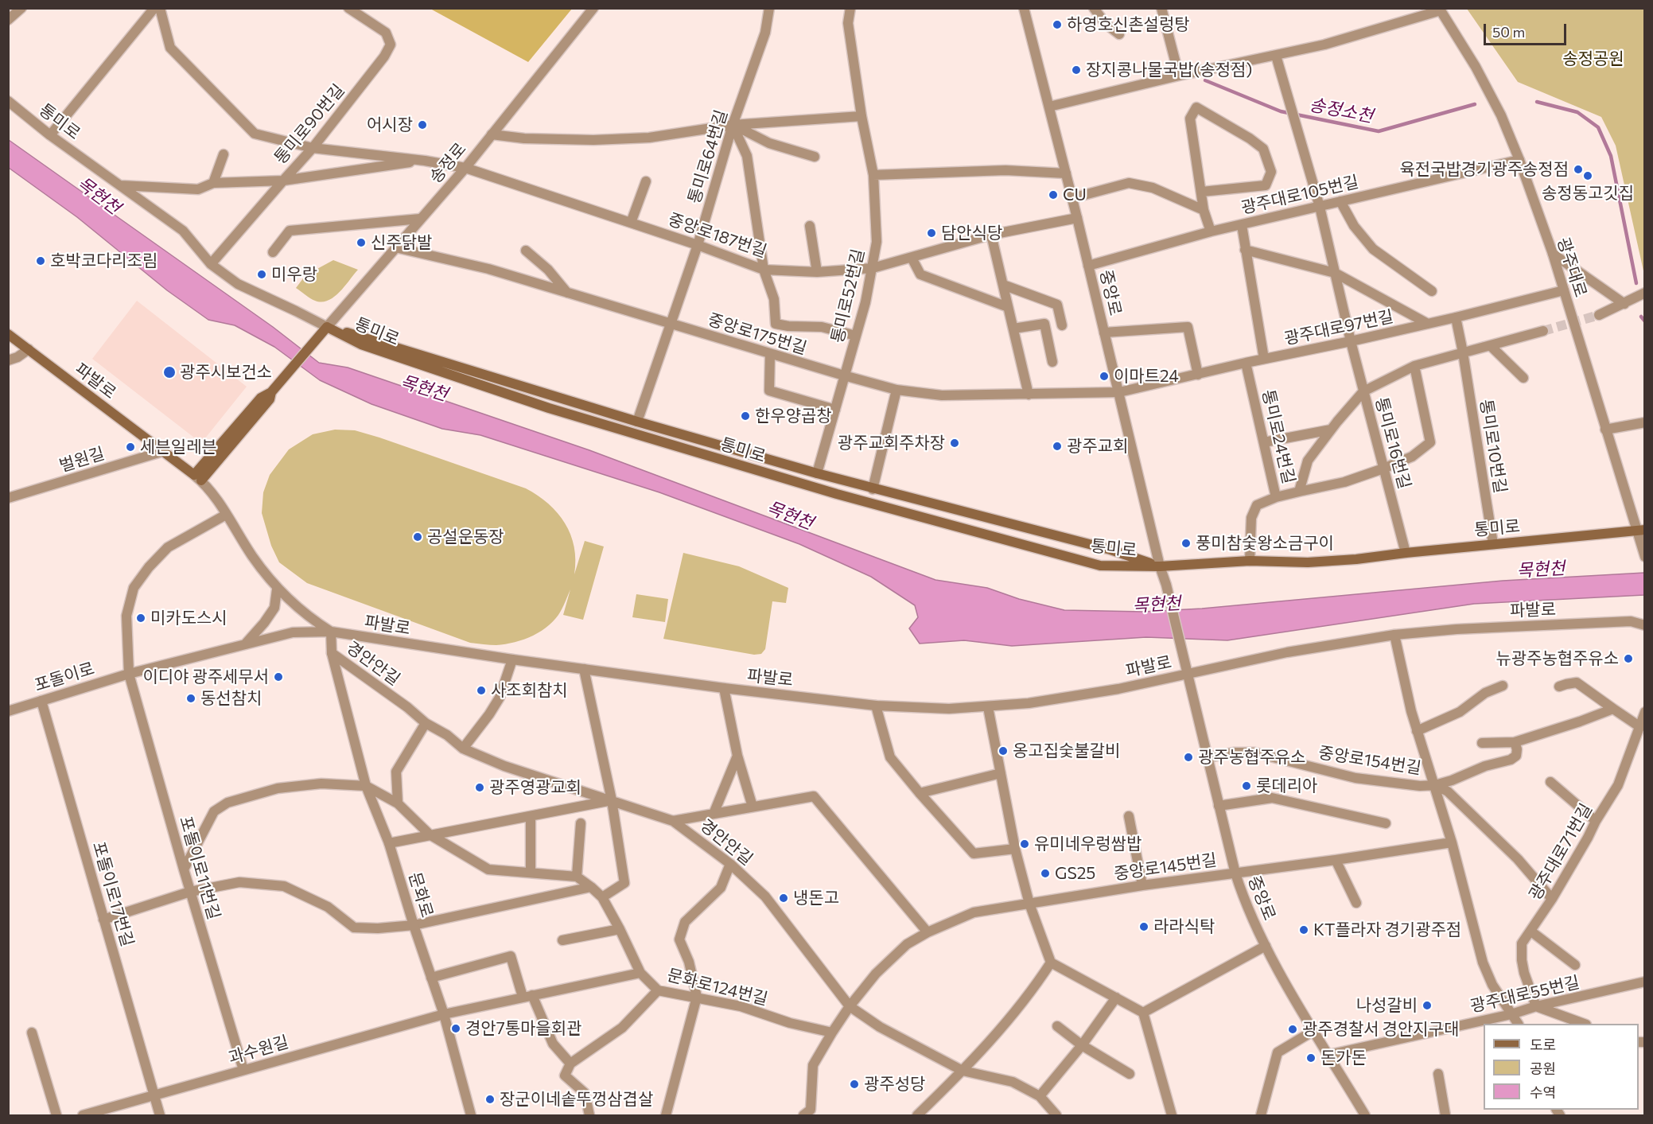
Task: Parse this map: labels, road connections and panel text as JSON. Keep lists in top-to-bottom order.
{
  "streets": {
    "main road": ["통미로", "파발로"],
    "street": [
      "통미로90번길",
      "통미로64번길",
      "송정로",
      "광주대로105번길",
      "중앙로187번길",
      "광주대로",
      "중앙로",
      "통미로52번길",
      "광주대로97번길",
      "중앙로175번길",
      "통미로24번길",
      "통미로16번길",
      "통미로10번길",
      "벌원길",
      "경안안길",
      "포돌이로",
      "중앙로154번길",
      "광주대로71번길",
      "중앙로145번길",
      "포돌이로11번길",
      "포돌이로17번길",
      "문화로",
      "문화로124번길",
      "광주대로55번길",
      "과수원길"
    ]
  },
  "crossings": [
    ["통미로", "통미로90번길"],
    ["통미로", "통미로64번길"],
    ["통미로", "송정로"],
    ["통미로", "광주대로"],
    ["통미로", "중앙로"],
    ["통미로", "통미로52번길"],
    ["통미로", "통미로24번길"],
    ["통미로", "통미로16번길"],
    ["통미로", "통미로10번길"],
    ["통미로64번길", "중앙로187번길"],
    ["통미로64번길", "중앙로175번길"],
    ["송정로", "중앙로187번길"],
    ["송정로", "중앙로175번길"],
    ["광주대로105번길", "광주대로"],
    ["광주대로105번길", "중앙로"],
    ["광주대로105번길", "통미로16번길"],
    ["중앙로187번길", "중앙로"],
    ["중앙로187번길", "통미로52번길"],
    ["광주대로", "광주대로97번길"],
    ["중앙로", "광주대로97번길"],
    ["중앙로", "중앙로175번길"],
    ["중앙로", "파발로"],
    ["중앙로", "중앙로154번길"],
    ["중앙로", "중앙로145번길"],
    ["중앙로", "광주대로55번길"],
    ["통미로52번길", "중앙로175번길"],
    ["광주대로97번길", "중앙로175번길"],
    ["광주대로97번길", "통미로24번길"],
    ["광주대로97번길", "통미로16번길"],
    ["광주대로97번길", "통미로10번길"],
    ["파발로", "벌원길"],
    ["파발로", "포돌이로"],
    ["파발로", "문화로"],
    ["경안안길", "중앙로145번길"],
    ["경안안길", "문화로"],
    ["포돌이로", "포돌이로11번길"],
    ["포돌이로", "포돌이로17번길"],
    ["포돌이로", "문화로"],
    ["광주대로71번길", "광주대로55번길"],
    ["중앙로145번길", "문화로124번길"],
    ["포돌이로11번길", "과수원길"],
    ["포돌이로17번길", "과수원길"],
    ["문화로", "문화로124번길"],
    ["문화로", "과수원길"]
  ],
  "water": ["송정소천", "목현천"],
  "parks": ["송정공원"],
  "places": [
    "하영호신촌설렁탕",
    "장지콩나물국밥(송정점)",
    "어시장",
    "육전국밥경기광주송정점",
    "송정동고깃집",
    "CU",
    "담안식당",
    "신주닭발",
    "호박코다리조림",
    "미우랑",
    "광주시보건소",
    "이마트24",
    "한우양곱창",
    "광주교회주차장",
    "광주교회",
    "세븐일레븐",
    "공설운동장",
    "풍미참숯왕소금구이",
    "미카도스시",
    "뉴광주농협주유소",
    "이디야 광주세무서",
    "사조회참치",
    "동선참치",
    "옹고집숯불갈비",
    "광주농협주유소",
    "롯데리아",
    "광주영광교회",
    "유미네우렁쌈밥",
    "GS25",
    "냉돈고",
    "라라식탁",
    "KT플라자 경기광주점",
    "나성갈비",
    "경안7통마을회관",
    "광주경찰서 경안지구대",
    "돈가돈",
    "광주성당",
    "장군이네솥뚜껑삼겹살"
  ],
  "legend": ["도로", "공원", "수역"],
  "scale_bar": "50 m"
}
